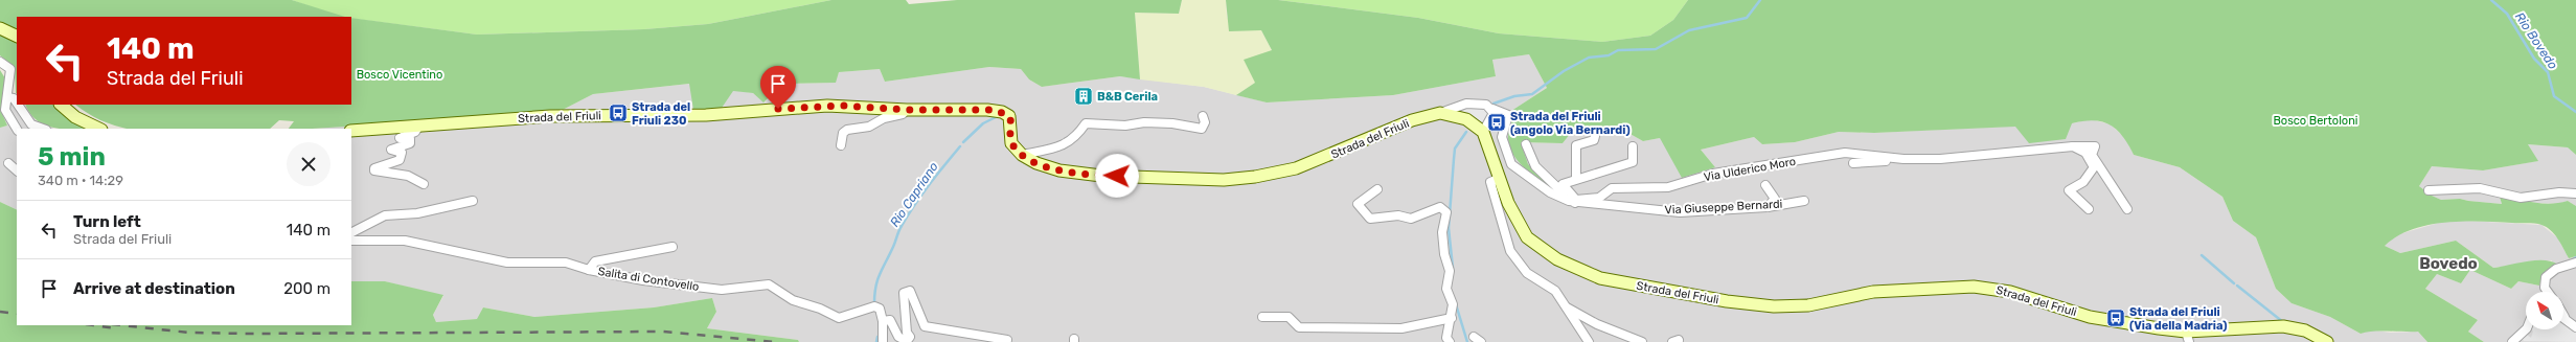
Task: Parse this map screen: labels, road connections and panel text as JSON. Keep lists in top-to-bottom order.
{
  "streets": {
    "main road": ["Strada del Friuli"],
    "street": ["Via Ulderico Moro", "Via Giuseppe Bernardi", "Salita di Contovello"]
  },
  "crossings": [
    ["Via Ulderico Moro", "Via Giuseppe Bernardi"]
  ],
  "districts": ["Bovedo"],
  "water": ["Rio Bovedo", "Rio Capriano"],
  "parks": ["Bosco Vicentino", "Bosco Bertoloni"],
  "places": {
    "building": ["B&B Cerila"],
    "bus stop": ["Strada del Friuli 230", "Strada del Friuli (angolo Via Bernardi)", "Strada del Friuli (Via della Madria)"]
  },
  "north": "top left",
  "page": {
    "turn": ["140 m", "Strada del Friuli"],
    "heading": ["5 min", "340 m · 14:29"],
    "list": [
      {
        "name": "Turn left",
        "note": "Strada del Friuli",
        "value": "140 m"
      },
      {
        "name": "Arrive at destination",
        "value": "200 m"
      }
    ]
  }
}
